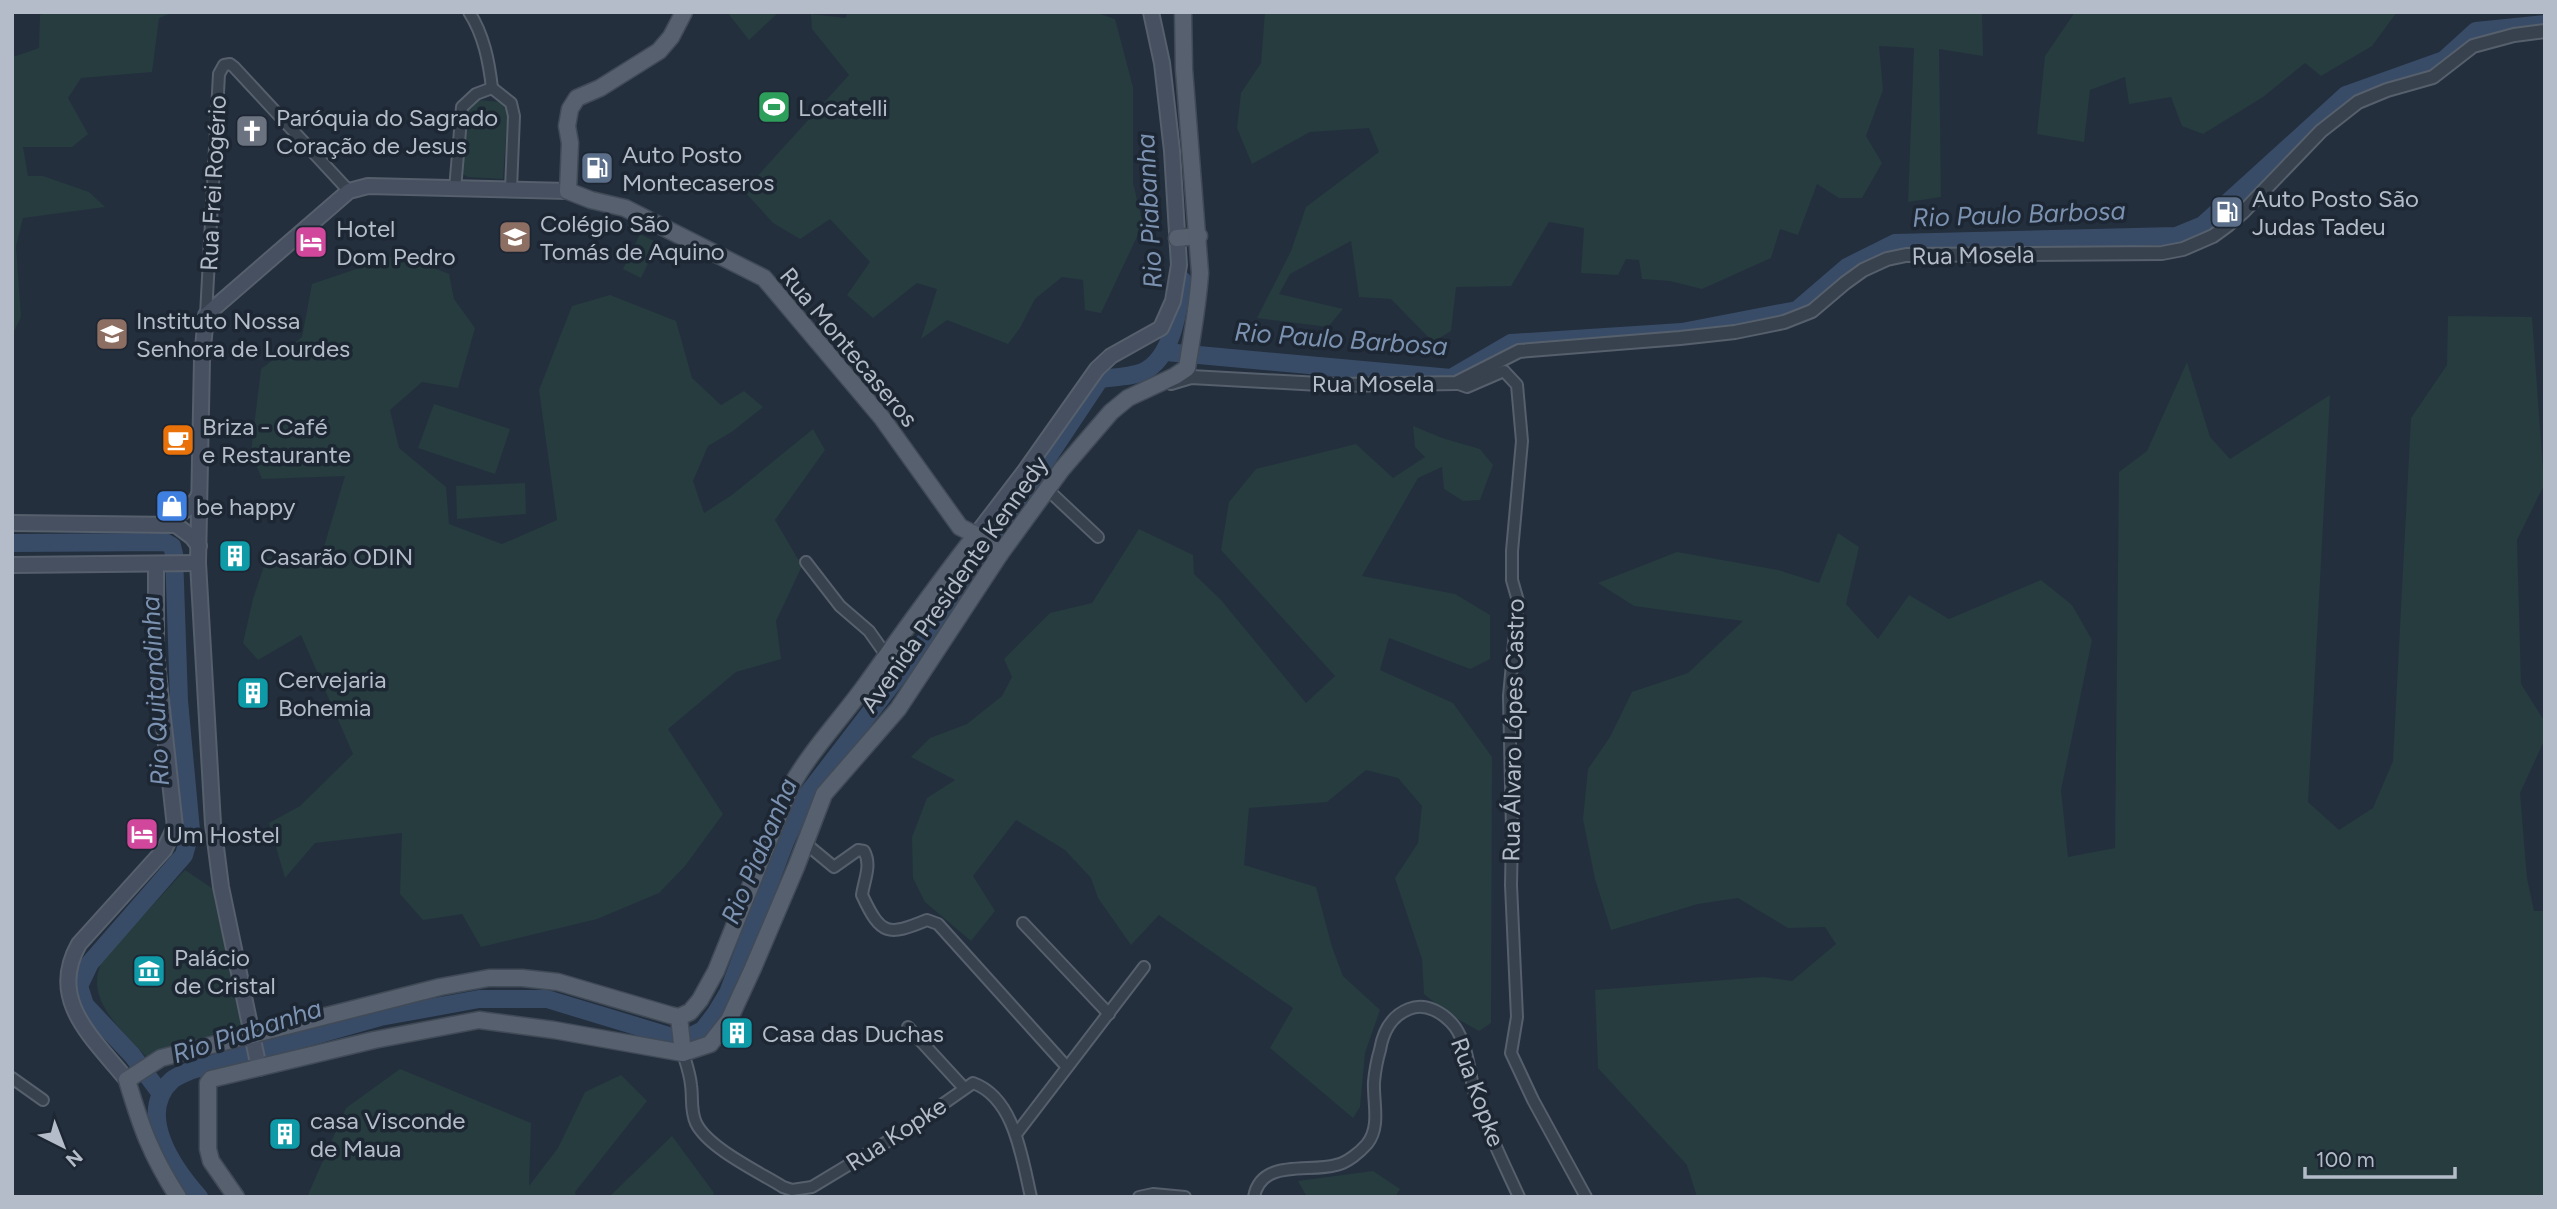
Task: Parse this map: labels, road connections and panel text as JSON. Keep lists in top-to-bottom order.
{
  "streets": {
    "main road": ["Rua Montecaseros", "Avenida Presidente Kennedy"],
    "street": [
      "Rua Frei Rogério",
      "Rua Mosela",
      "Rua Álvaro Lópes Castro",
      "Rua Kopke"
    ]
  },
  "crossings": [
    ["Rua Frei Rogério", "Rua Montecaseros"],
    ["Rua Mosela", "Avenida Presidente Kennedy"],
    ["Rua Mosela", "Rua Álvaro Lópes Castro"],
    ["Rua Montecaseros", "Avenida Presidente Kennedy"],
    ["Avenida Presidente Kennedy", "Rua Kopke"]
  ],
  "water": ["Rio Piabanha", "Rio Paulo Barbosa", "Rio Quitandinha"],
  "places": {
    "sports": ["Locatelli"],
    "church": ["Paróquia do Sagrado Coração de Jesus"],
    "fuel station": ["Auto Posto Montecaseros", "Auto Posto São Judas Tadeu"],
    "school or university": ["Colégio São Tomás de Aquino", "Instituto Nossa Senhora de Lourdes"],
    "hotel": ["Hotel Dom Pedro", "Um Hostel"],
    "cafe": ["Briza - Café e Restaurante"],
    "shop": ["be happy"],
    "building": [
      "Casarão ODIN",
      "Cervejaria Bohemia",
      "Casa das Duchas",
      "casa Visconde de Maua"
    ],
    "museum": ["Palácio de Cristal"]
  },
  "scale_bar": "100 m",
  "north": "bottom right"
}
